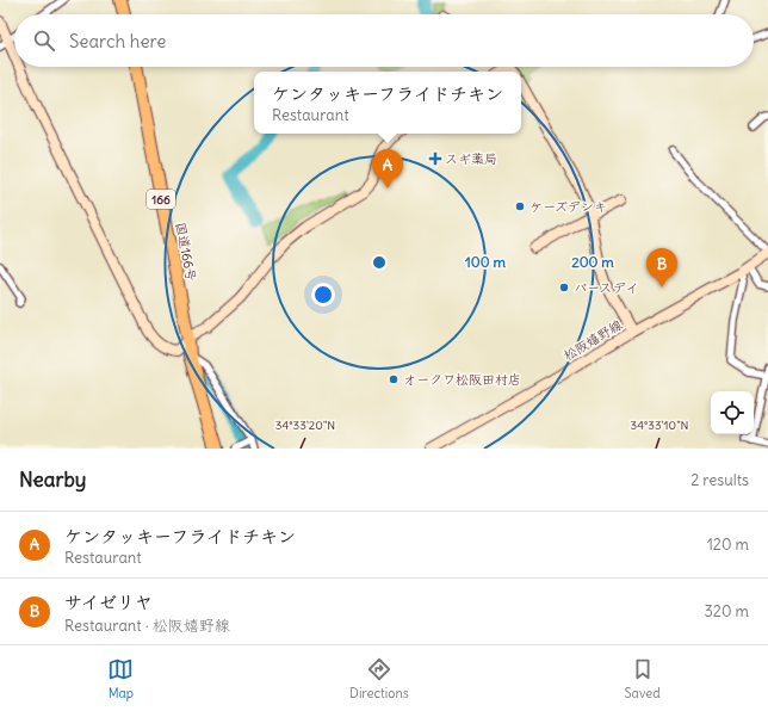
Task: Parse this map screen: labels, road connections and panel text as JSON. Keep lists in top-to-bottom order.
{
  "streets": {
    "highway": ["166", "国道166号"],
    "street": ["松阪嬉野線"]
  },
  "places": {
    "health": ["スギ薬局"],
    "other": ["ケーズデンキ", "バースデイ", "オークワ松阪田村店"]
  },
  "page": {
    "search": "Search here",
    "popup": ["ケンタッキーフライドチキン", "Restaurant"],
    "pins": ["A", "B"],
    "heading": ["Nearby", "2 results"],
    "list": [
      {
        "mark": "A",
        "name": "ケンタッキーフライドチキン",
        "note": "Restaurant",
        "value": "120 m"
      },
      {
        "mark": "B",
        "name": "サイゼリヤ",
        "note": "Restaurant · 松阪嬉野線",
        "value": "320 m"
      }
    ],
    "nav": ["Map", "Directions", "Saved"]
  },
  "coordinates": ["34°33'20\"N", "34°33'10\"N"],
  "rings": ["100 m", "200 m"]
}
